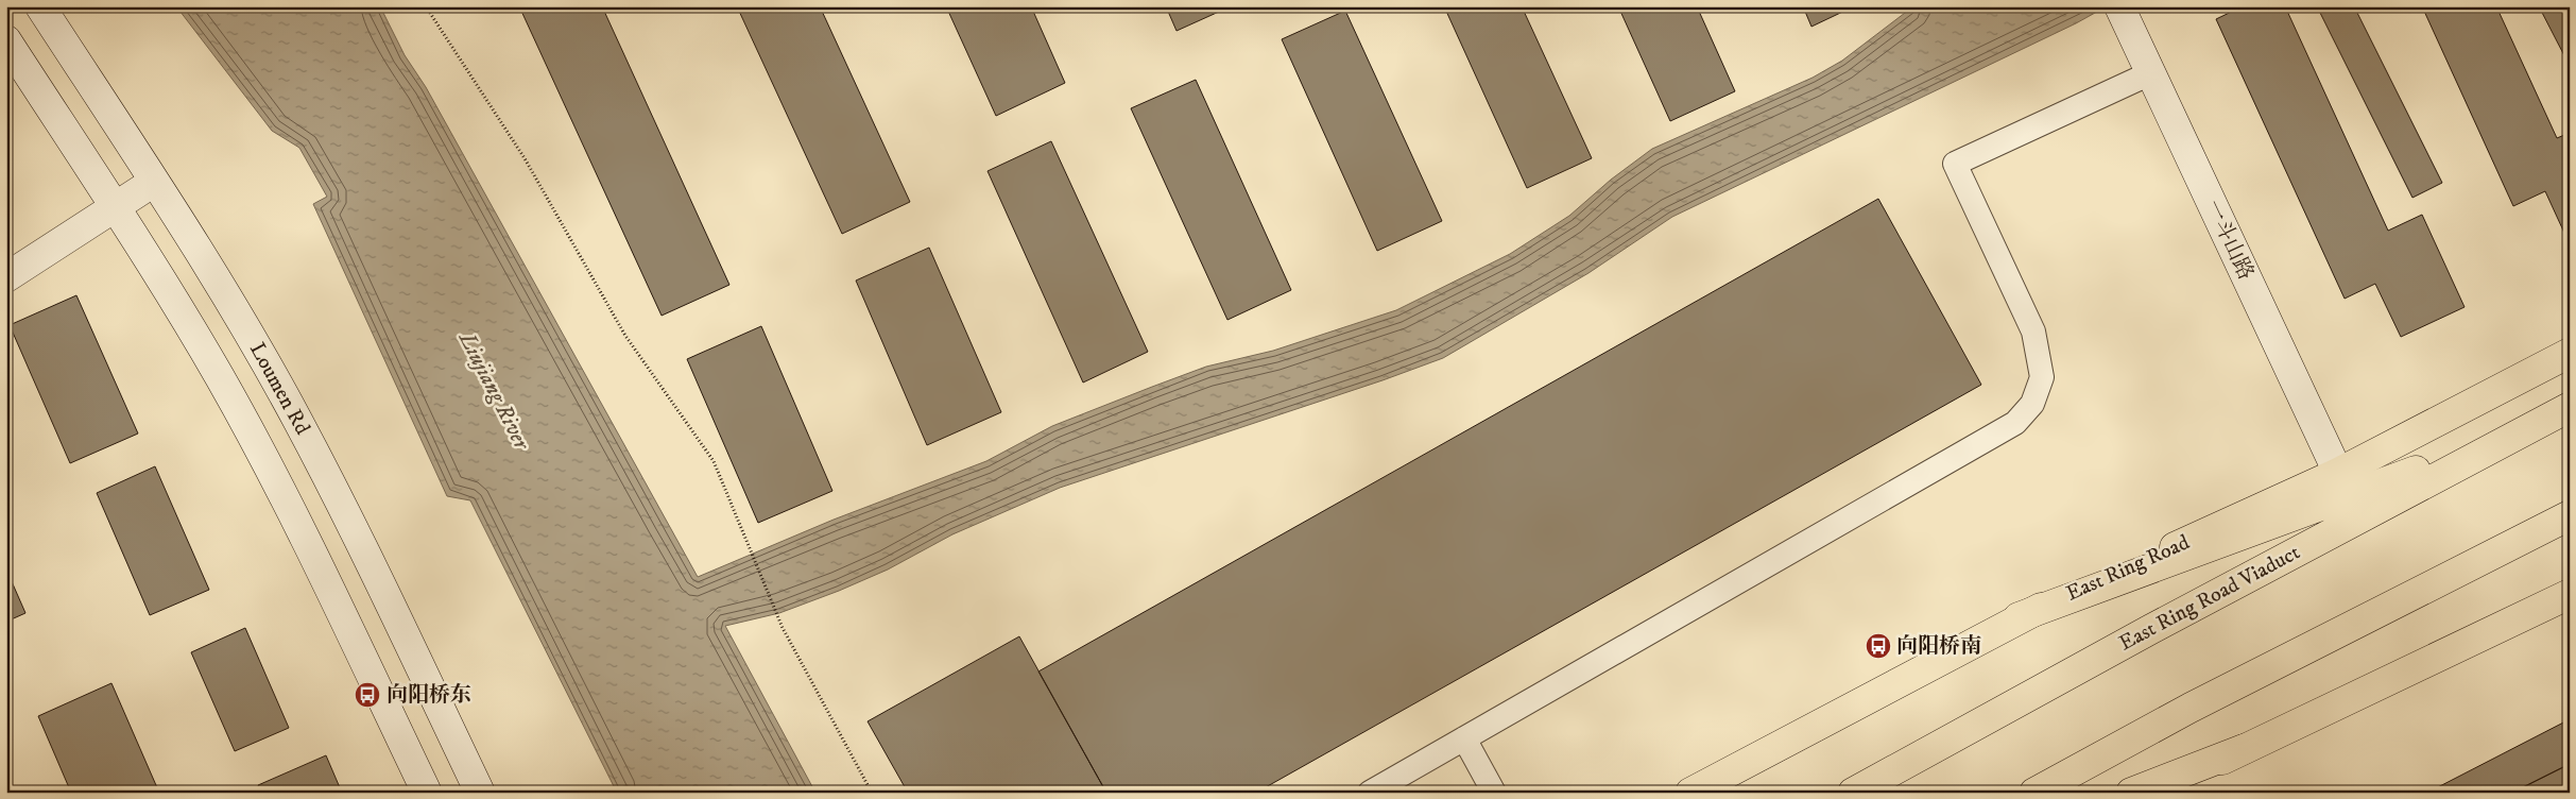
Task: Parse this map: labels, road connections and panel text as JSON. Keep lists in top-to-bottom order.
{
  "streets": {
    "main road": [
      "一斗山路",
      "Loumen Rd",
      "East Ring Road",
      "East Ring Road Viaduct"
    ]
  },
  "crossings": [
    ["一斗山路", "East Ring Road"]
  ],
  "water": ["Liujiang River"],
  "places": {
    "bus stop": ["向阳桥南", "向阳桥东"]
  }
}
